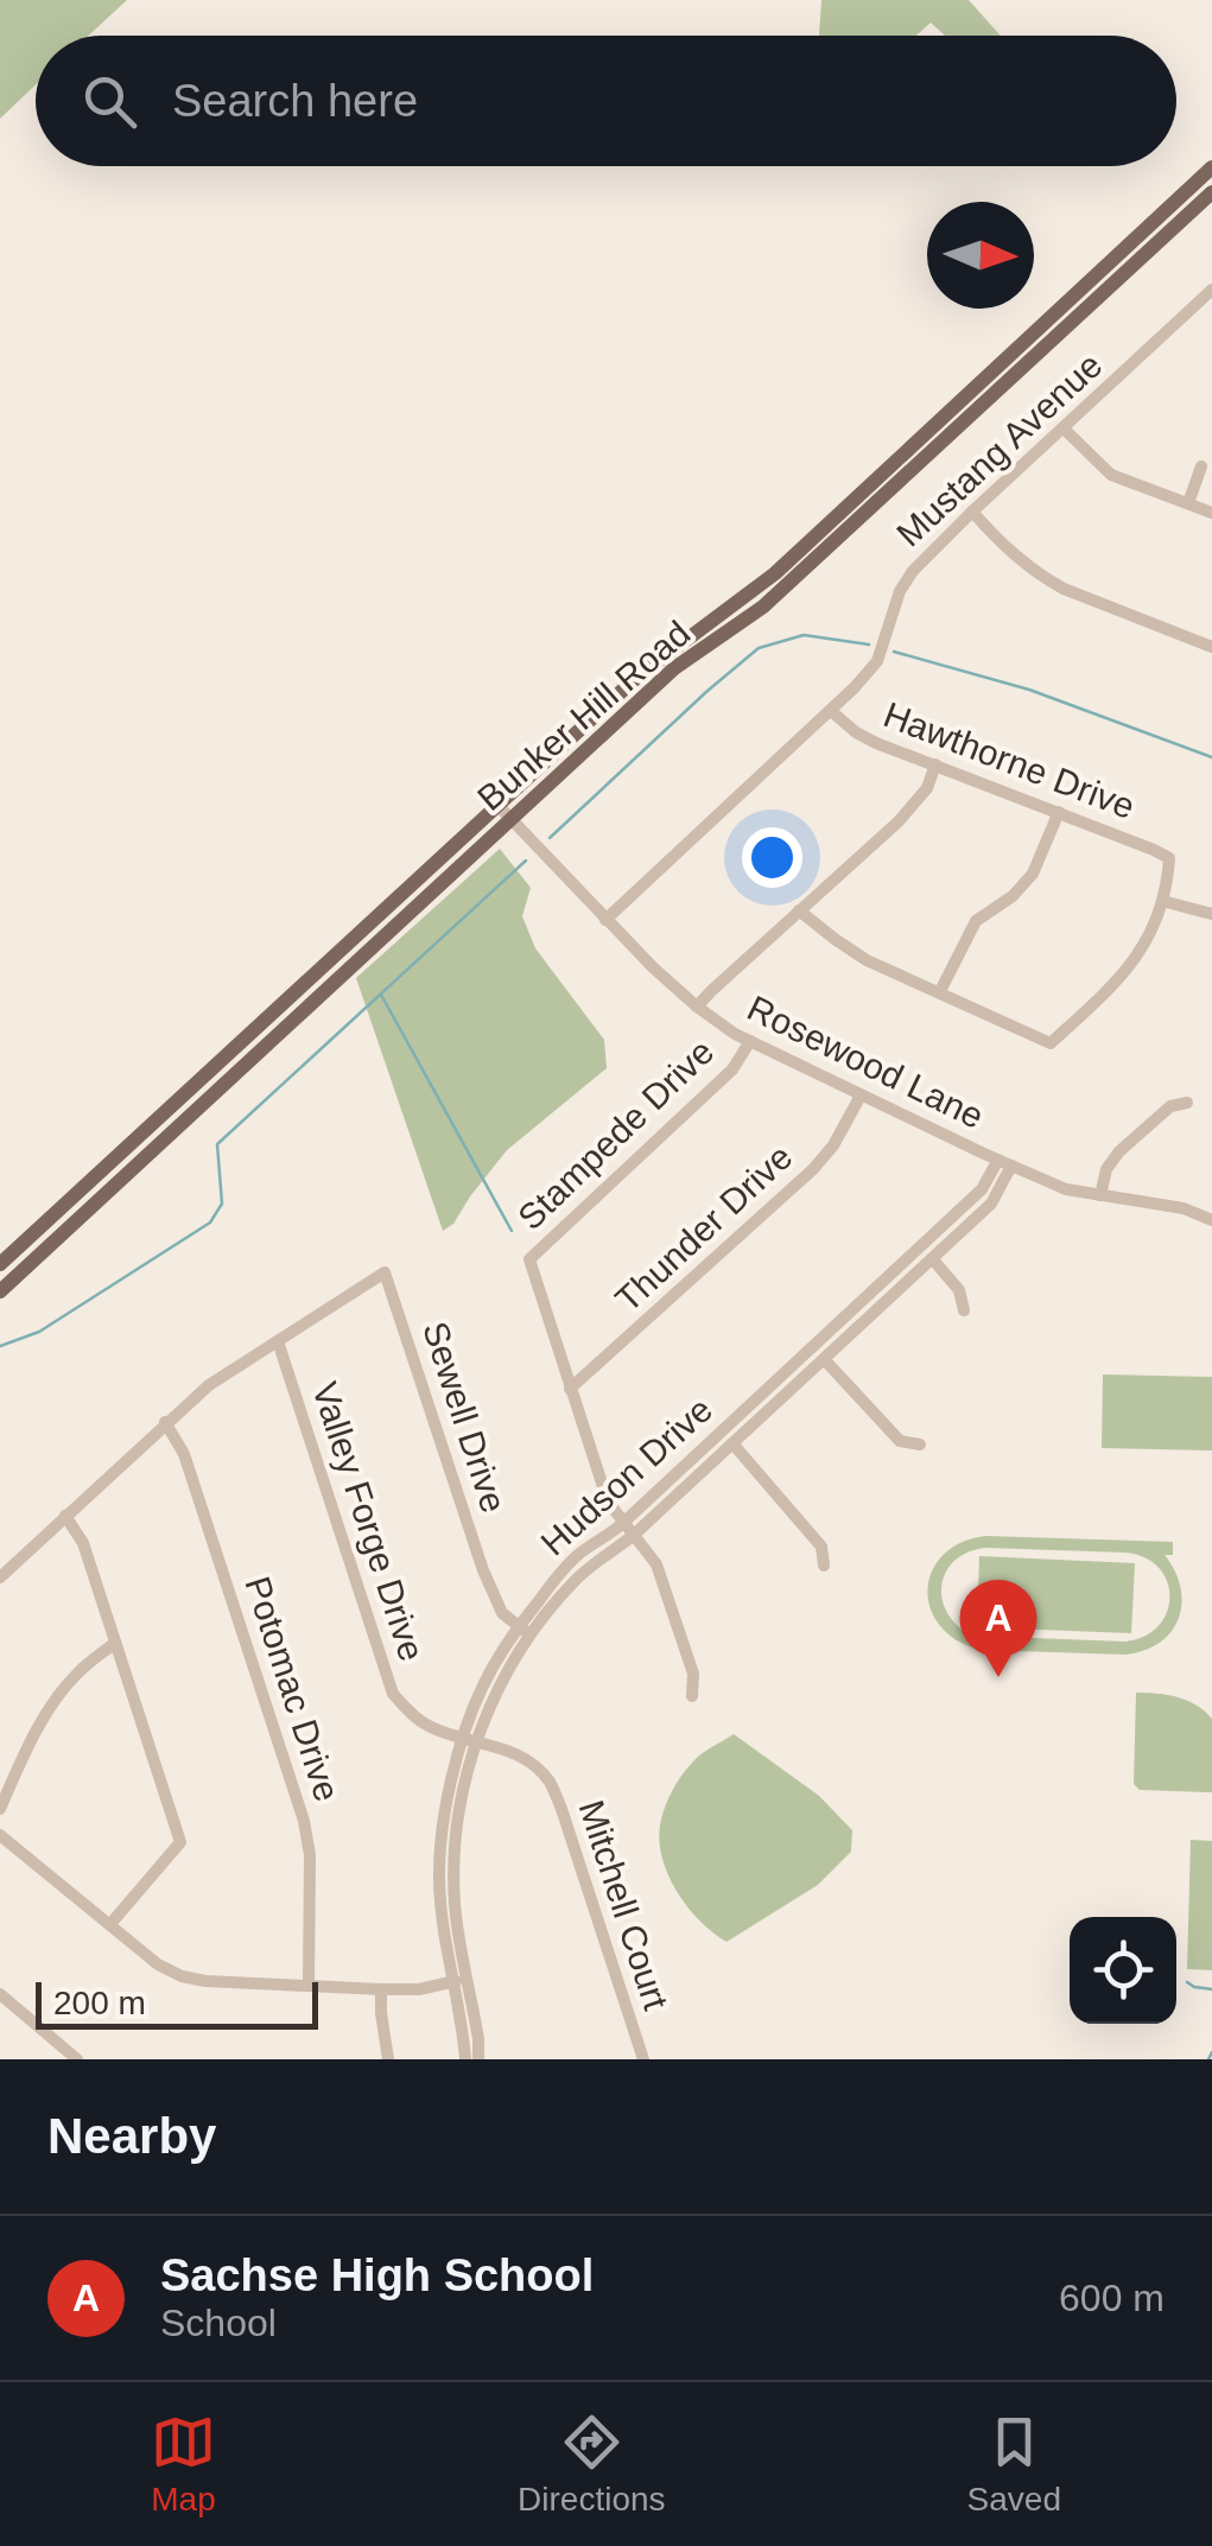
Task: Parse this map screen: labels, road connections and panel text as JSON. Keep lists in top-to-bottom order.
{
  "streets": {
    "main road": ["Bunker Hill Road"],
    "street": [
      "Mustang Avenue",
      "Hawthorne Drive",
      "Rosewood Lane",
      "Stampede Drive",
      "Thunder Drive",
      "Sewell Drive",
      "Hudson Drive",
      "Valley Forge Drive",
      "Potomac Drive",
      "Mitchell Court"
    ]
  },
  "crossings": [
    ["Mustang Avenue", "Hawthorne Drive"],
    ["Mustang Avenue", "Rosewood Lane"],
    ["Bunker Hill Road", "Rosewood Lane"],
    ["Rosewood Lane", "Stampede Drive"],
    ["Rosewood Lane", "Thunder Drive"],
    ["Rosewood Lane", "Hudson Drive"],
    ["Stampede Drive", "Thunder Drive"],
    ["Stampede Drive", "Hudson Drive"],
    ["Sewell Drive", "Hudson Drive"],
    ["Sewell Drive", "Valley Forge Drive"],
    ["Hudson Drive", "Valley Forge Drive"],
    ["Hudson Drive", "Mitchell Court"],
    ["Valley Forge Drive", "Mitchell Court"]
  ],
  "scale_bar": "200 m",
  "north": "right",
  "page": {
    "search": "Search here",
    "pins": "A",
    "scale": "200 m",
    "heading": "Nearby",
    "list": [
      {
        "mark": "A",
        "name": "Sachse High School",
        "note": "School",
        "value": "600 m"
      }
    ],
    "nav": ["Map", "Directions", "Saved"]
  }
}
